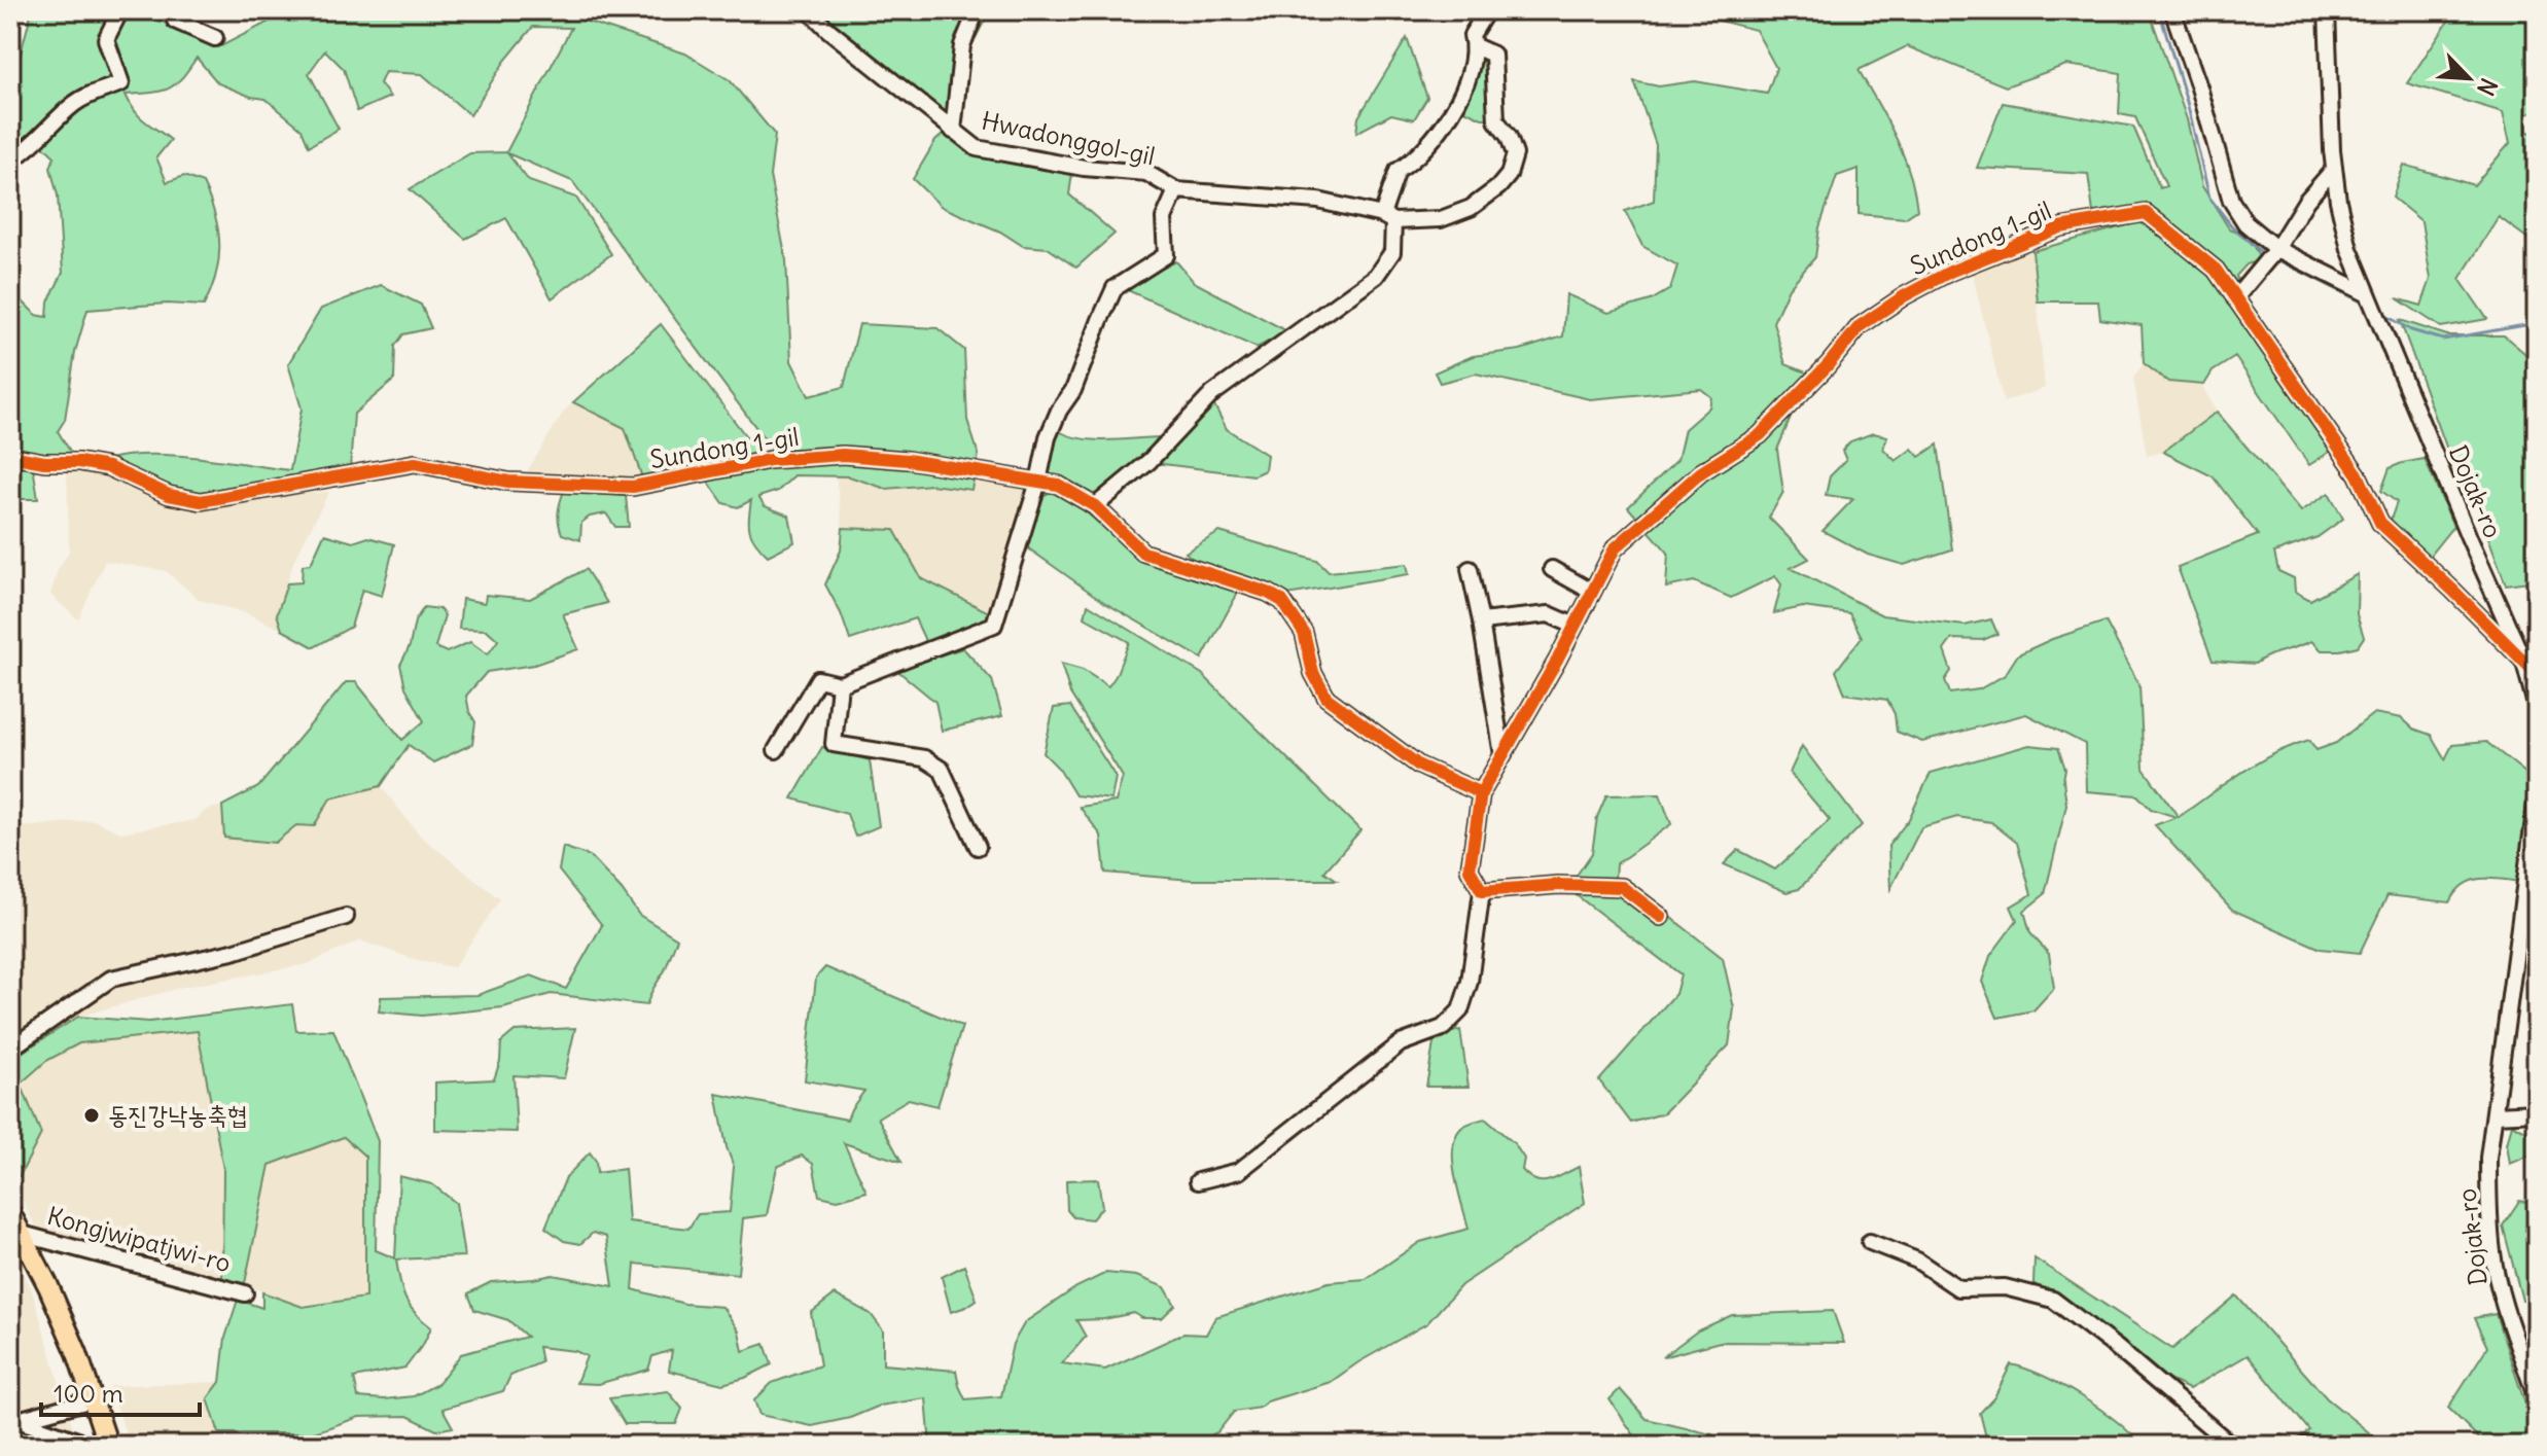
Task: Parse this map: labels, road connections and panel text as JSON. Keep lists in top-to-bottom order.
{
  "streets": {
    "main road": ["Kongjwipatjwi-ro"],
    "street": ["Hwadonggol-gil", "Sundong 1-gil", "Dojak-ro"]
  },
  "crossings": [
    ["Sundong 1-gil", "Dojak-ro"]
  ],
  "places": ["동진강낙농축협"],
  "scale_bar": "100 m",
  "north": "bottom right"
}
